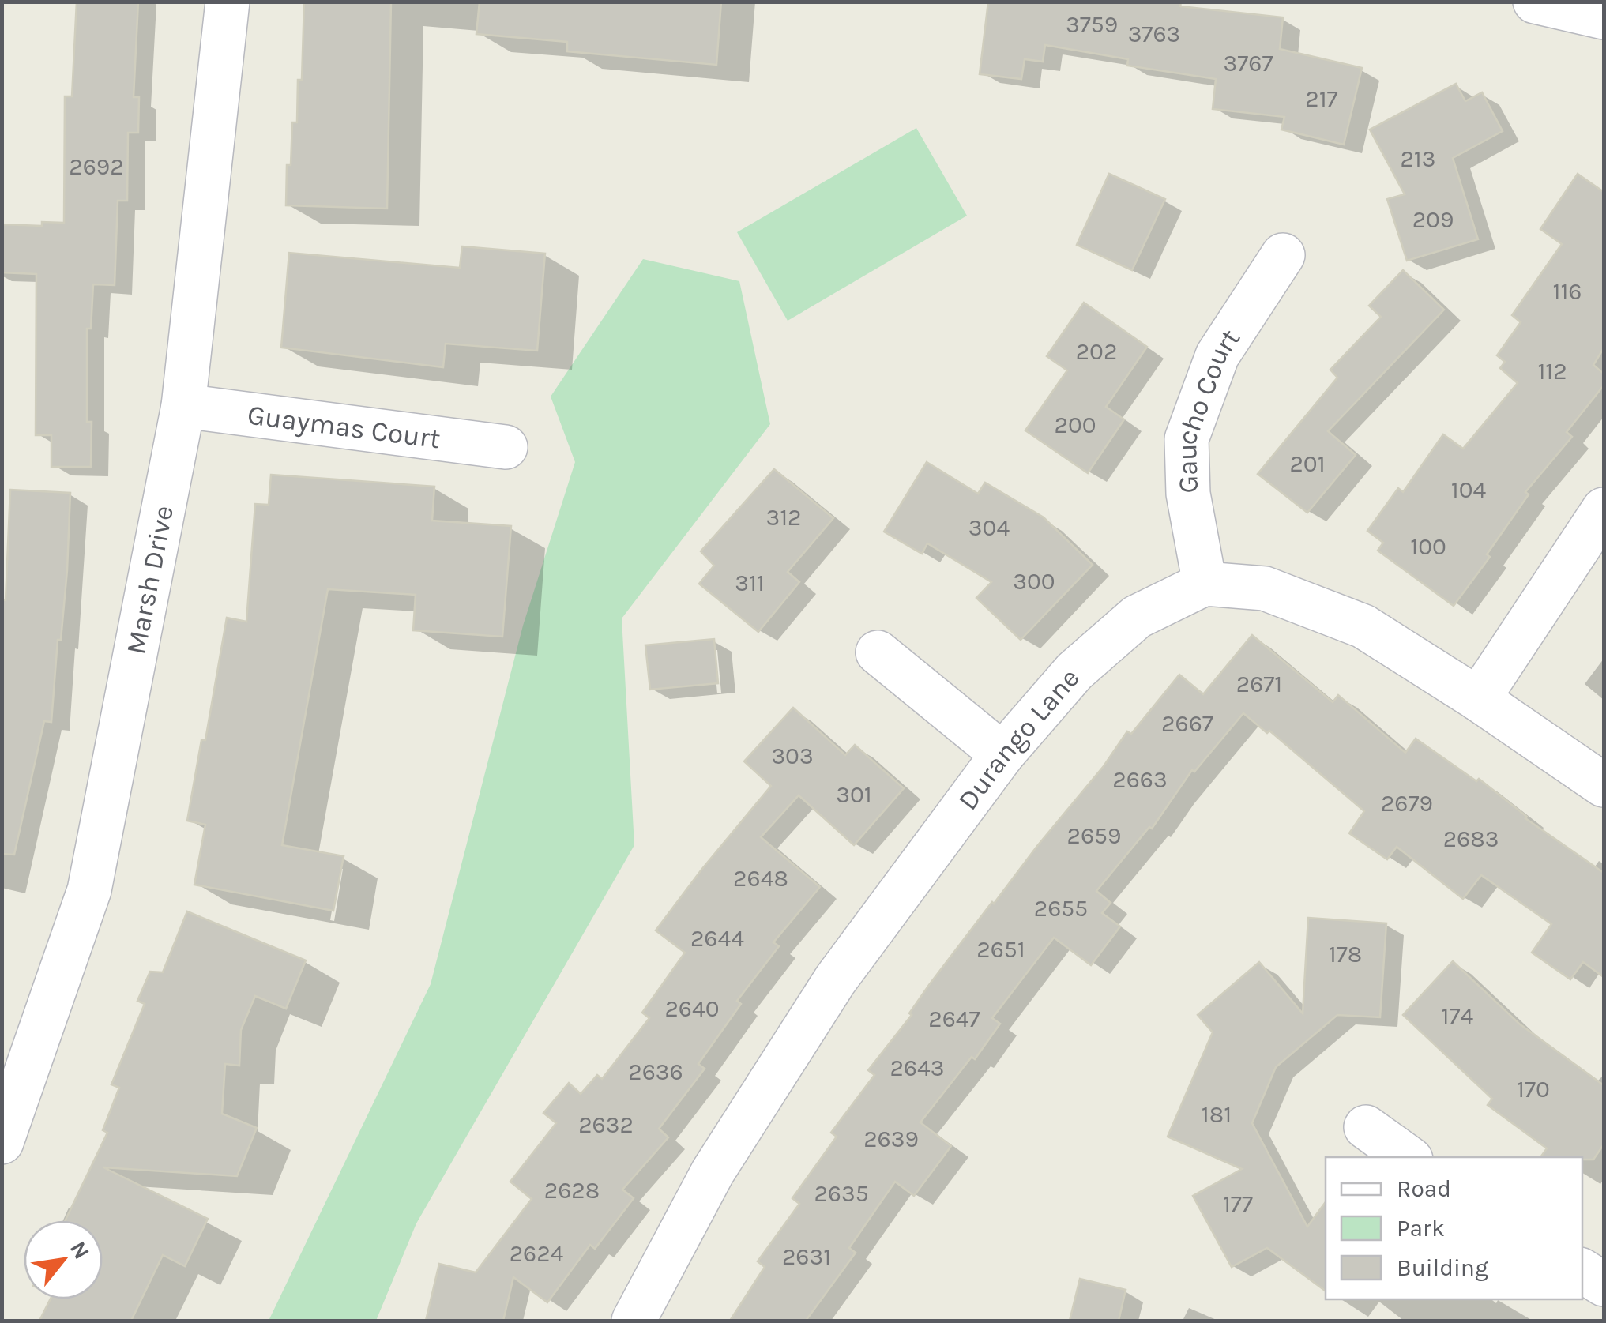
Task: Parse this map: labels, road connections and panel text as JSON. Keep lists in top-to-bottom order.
{
  "streets": {
    "street": [
      "Gaucho Court",
      "Guaymas Court",
      "Marsh Drive",
      "Durango Lane"
    ]
  },
  "crossings": [
    ["Gaucho Court", "Durango Lane"],
    ["Guaymas Court", "Marsh Drive"]
  ],
  "house_numbers": [
    "3759",
    "3763",
    "3767",
    "217",
    "213",
    "2692",
    "209",
    "116",
    "202",
    "112",
    "200",
    "201",
    "104",
    "312",
    "304",
    "100",
    "300",
    "311",
    "2671",
    "2667",
    "303",
    "2663",
    "301",
    "2679",
    "2659",
    "2683",
    "2648",
    "2655",
    "2644",
    "2651",
    "178",
    "2640",
    "174",
    "2647",
    "2643",
    "2636",
    "170",
    "181",
    "2632",
    "2639",
    "2628",
    "2635",
    "177",
    "2624",
    "2631"
  ],
  "legend": ["Road", "Park", "Building"],
  "north": "top right"
}
